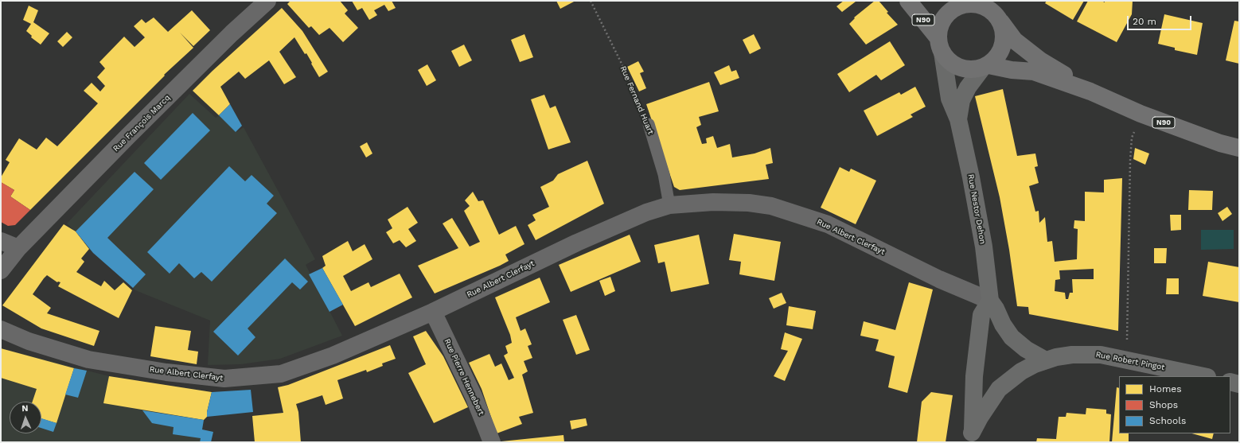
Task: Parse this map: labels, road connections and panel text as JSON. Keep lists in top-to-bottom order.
{
  "streets": {
    "main road": ["N90"],
    "street": [
      "Rue François Marcq",
      "Rue Nestor Dehon",
      "Rue Albert Clerfayt",
      "Rue Robert Pingot",
      "Rue Pierre Hennebert"
    ],
    "lane": ["Rue Fernand Huart"]
  },
  "crossings": [
    ["N90", "Rue Nestor Dehon"],
    ["Rue Fernand Huart", "Rue Albert Clerfayt"],
    ["Rue Nestor Dehon", "Rue Albert Clerfayt"],
    ["Rue Nestor Dehon", "Rue Robert Pingot"],
    ["Rue Albert Clerfayt", "Rue Pierre Hennebert"]
  ],
  "legend": ["Homes", "Shops", "Schools"],
  "scale_bar": "20 m",
  "north": "top"
}
